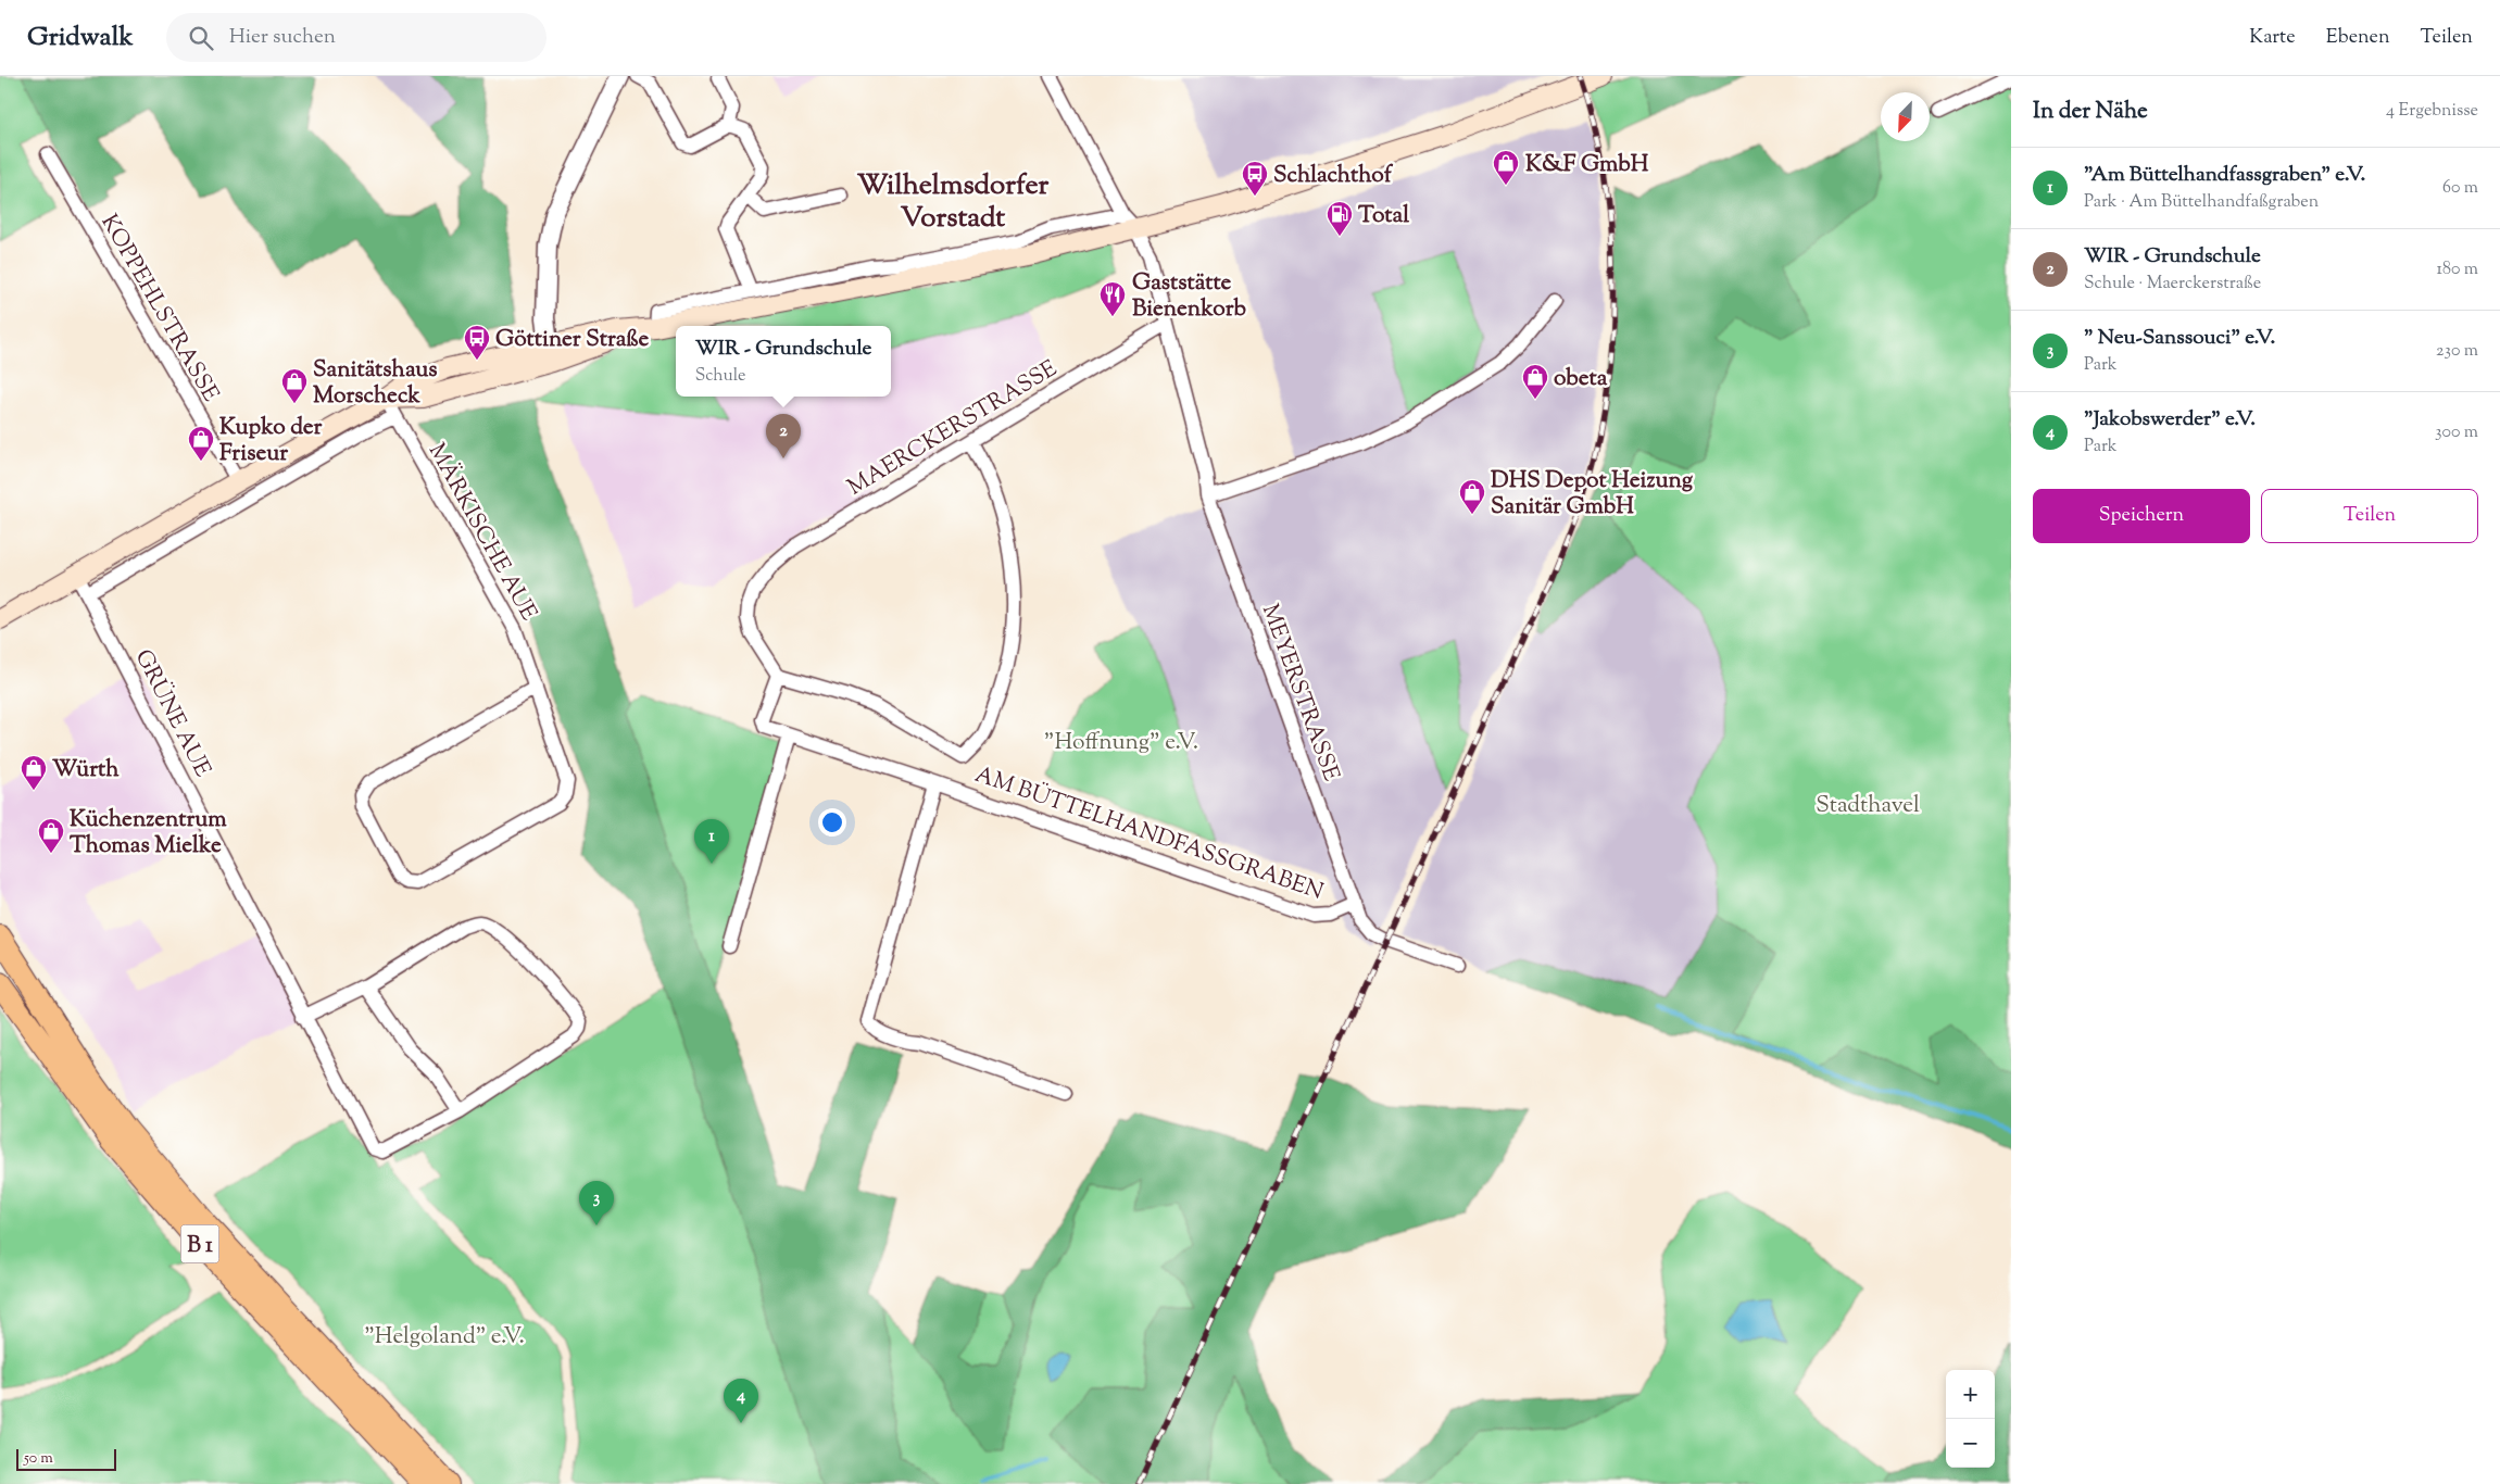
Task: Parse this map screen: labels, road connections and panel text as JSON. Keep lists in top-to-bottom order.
{
  "streets": {
    "main road": ["B 1"],
    "street": [
      "KOPPEHLSTRASSE",
      "MAERCKERSTRASSE",
      "MÄRKISCHE AUE",
      "MEYERSTRASSE",
      "GRÜNE AUE",
      "AM BÜTTELHANDFASSGRABEN"
    ]
  },
  "crossings": [
    ["MAERCKERSTRASSE", "MEYERSTRASSE"],
    ["MAERCKERSTRASSE", "AM BÜTTELHANDFASSGRABEN"],
    ["MEYERSTRASSE", "AM BÜTTELHANDFASSGRABEN"]
  ],
  "districts": ["Wilhelmsdorfer Vorstadt"],
  "parks": ["\"Hoffnung\" e.V.", "Stadthavel", "\"Helgoland\" e.V."],
  "places": {
    "shop": [
      "K&F GmbH",
      "obeta",
      "Sanitätshaus Morscheck",
      "Kupko der Friseur",
      "DHS Depot Heizung Sanitär GmbH",
      "Würth",
      "Küchenzentrum Thomas Mielke"
    ],
    "bus stop": ["Schlachthof", "Göttiner Straße"],
    "fuel station": ["Total"],
    "restaurant": ["Gaststätte Bienenkorb"]
  },
  "scale_bar": "50 m",
  "north": "bottom left",
  "page": {
    "header": "Gridwalk",
    "search": "Hier suchen",
    "nav": ["Karte", "Ebenen", "Teilen"],
    "heading": ["In der Nähe", "4 Ergebnisse"],
    "list": [
      {
        "mark": "1",
        "name": "\"Am Büttelhandfassgraben\" e.V.",
        "note": "Park · Am Büttelhandfaßgraben",
        "value": "60 m"
      },
      {
        "mark": "2",
        "name": "WIR - Grundschule",
        "note": "Schule · Maerckerstraße",
        "value": "180 m"
      },
      {
        "mark": "3",
        "name": "\" Neu-Sanssouci\" e.V.",
        "note": "Park",
        "value": "230 m"
      },
      {
        "mark": "4",
        "name": "\"Jakobswerder\" e.V.",
        "note": "Park",
        "value": "300 m"
      }
    ],
    "popup": ["WIR - Grundschule", "Schule"],
    "pins": [
      "2",
      "1",
      "3",
      "4"
    ],
    "buttons": ["Speichern", "Teilen"],
    "map_buttons": ["+", "−"],
    "scale": "50 m"
  }
}
